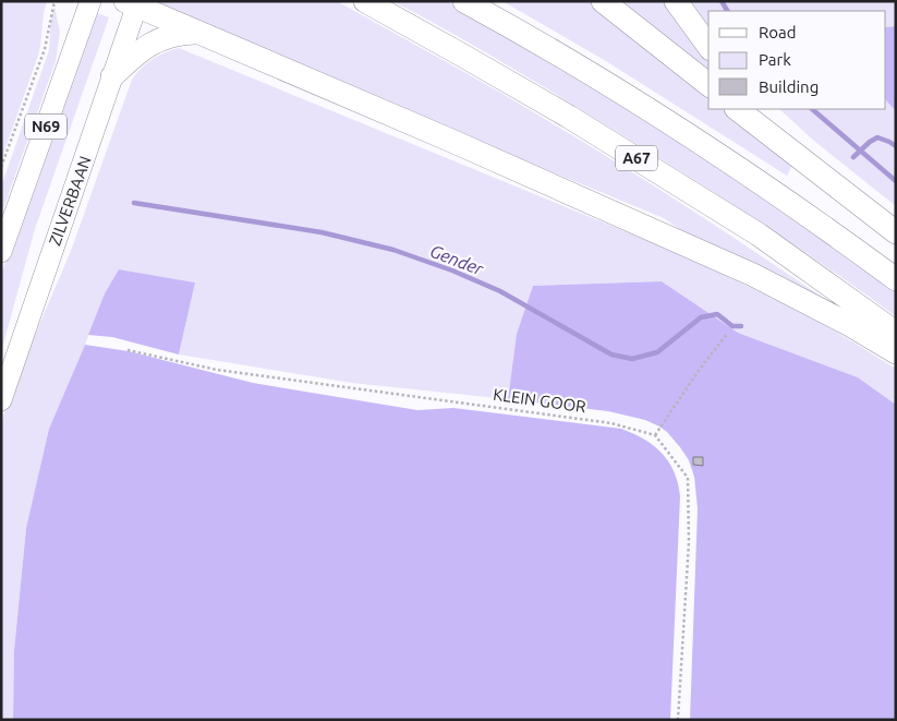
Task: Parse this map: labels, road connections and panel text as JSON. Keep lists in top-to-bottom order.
{
  "streets": {
    "highway": ["A67"],
    "main road": ["N69", "ZILVERBAAN"],
    "path": ["KLEIN GOOR"]
  },
  "water": ["Gender"],
  "legend": ["Road", "Park", "Building"]
}
